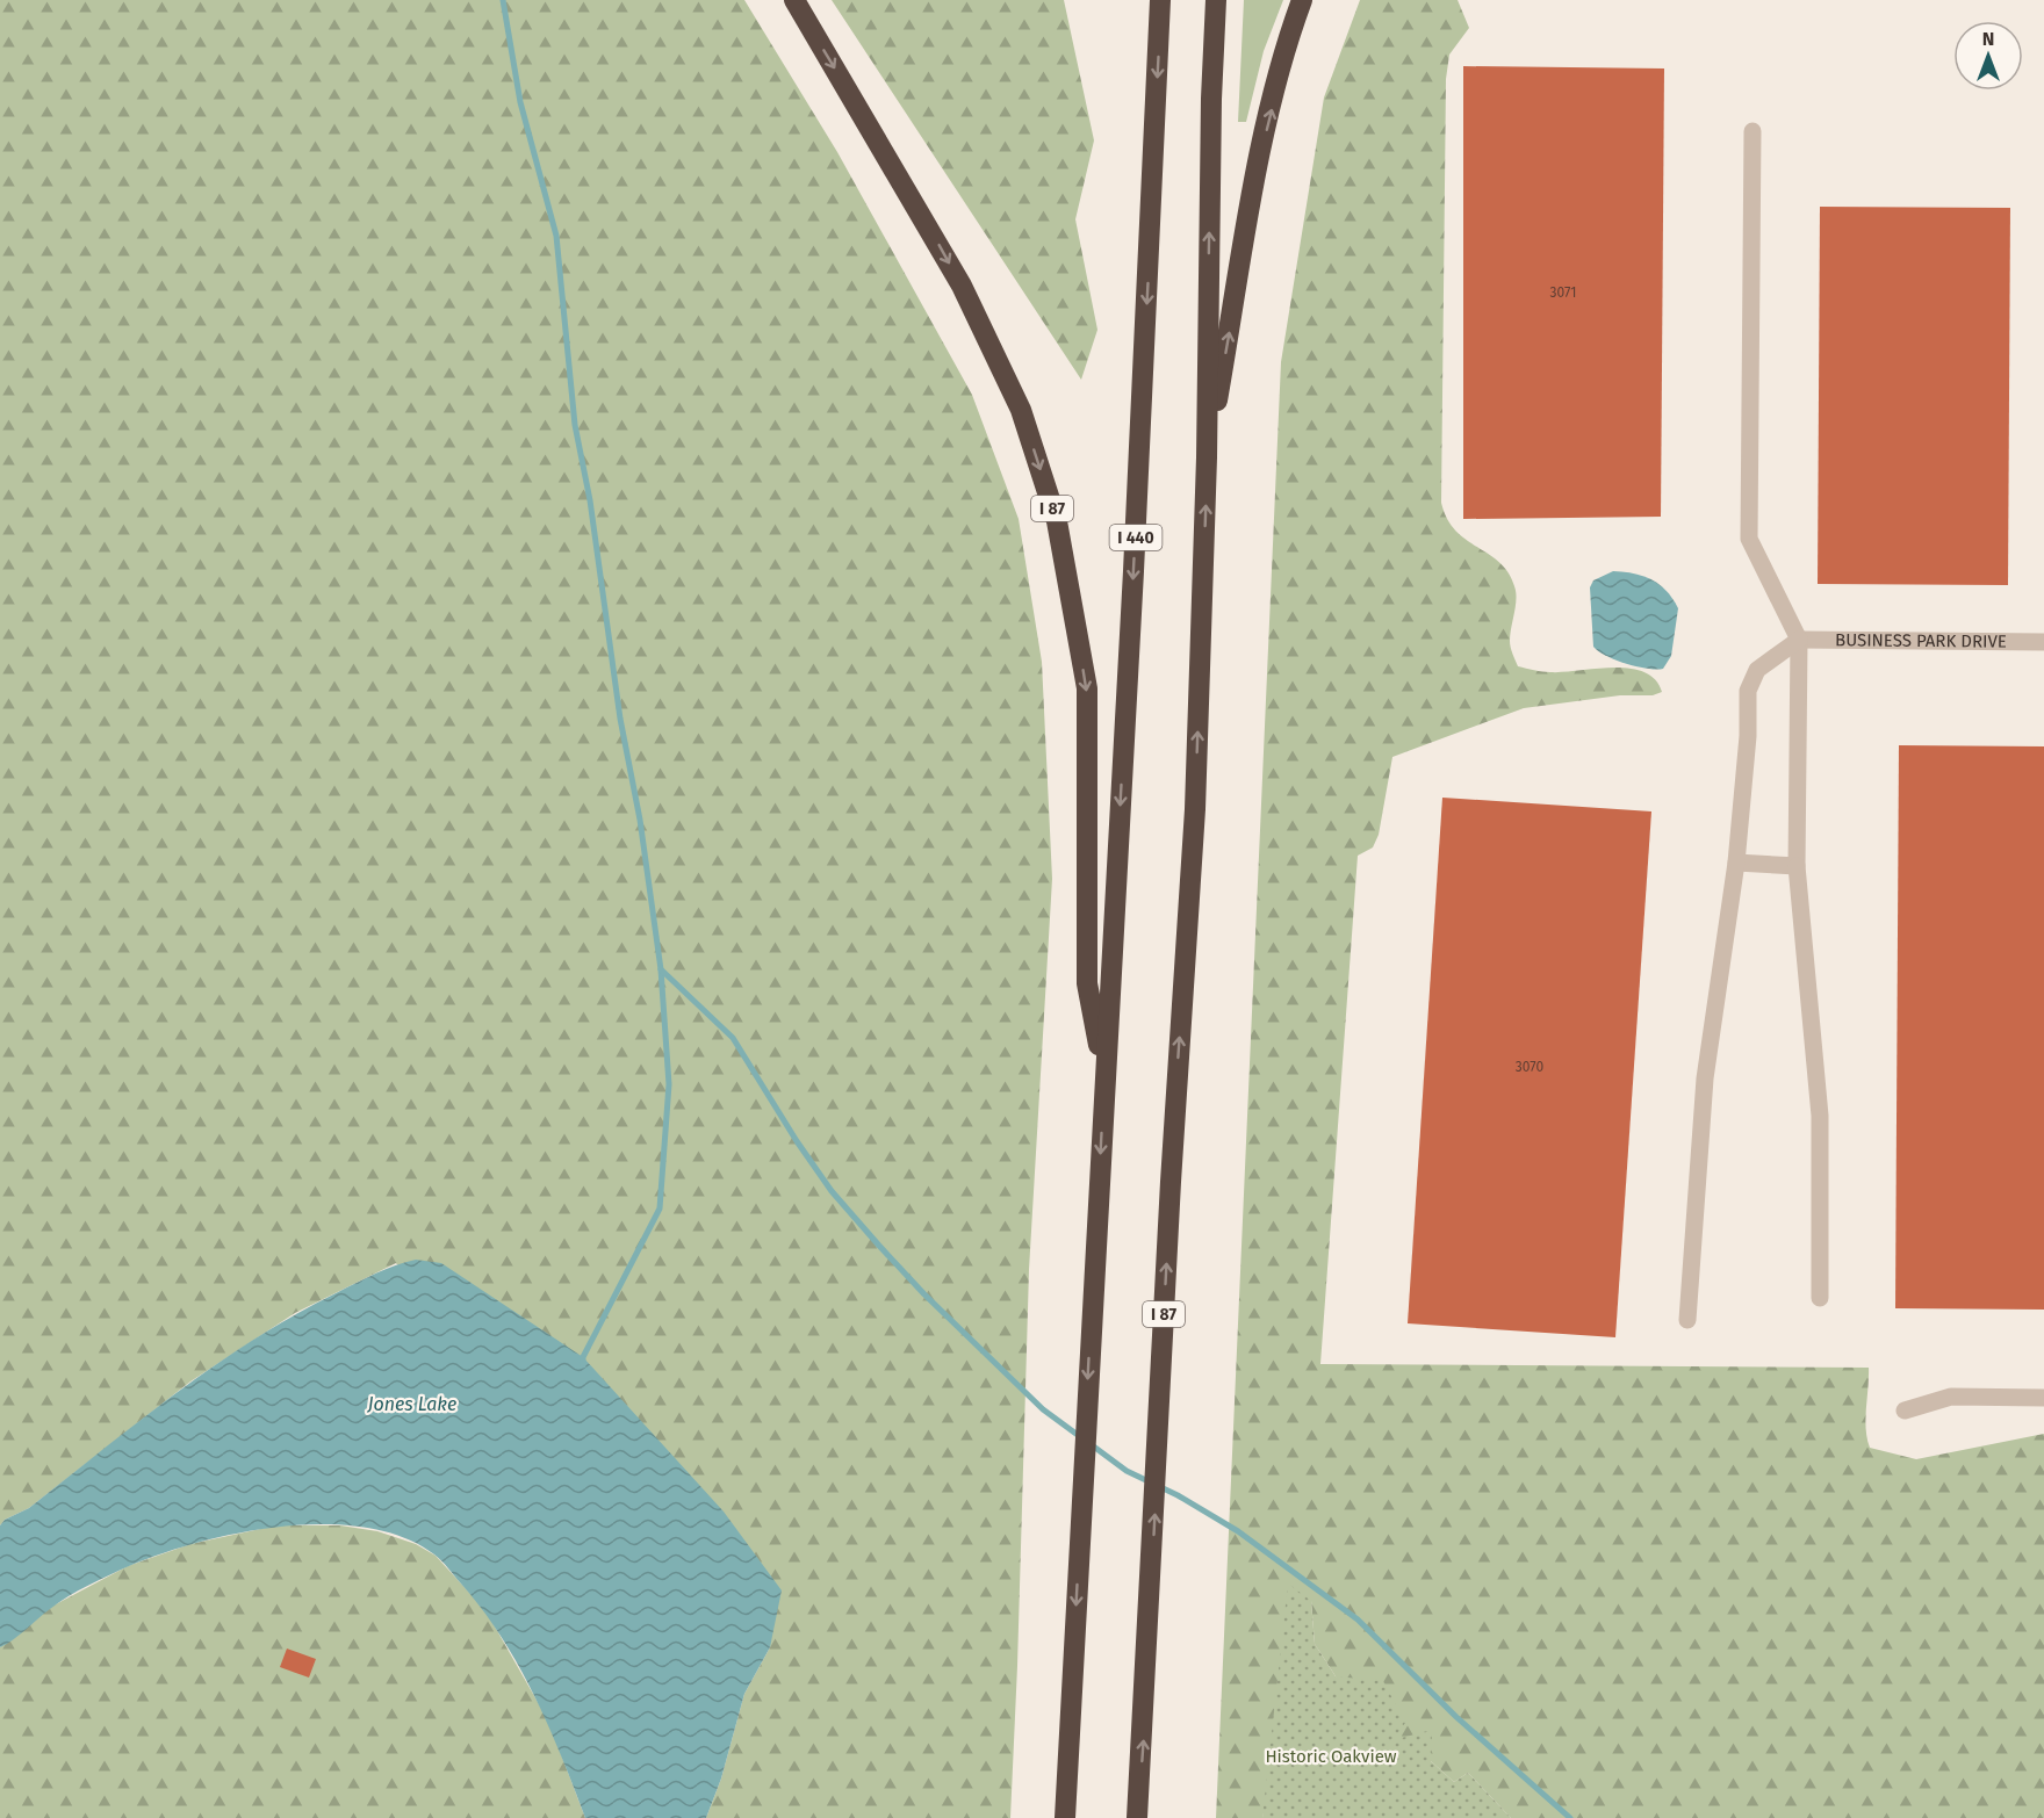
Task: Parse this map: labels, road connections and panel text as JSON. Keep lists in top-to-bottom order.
{
  "streets": {
    "highway": ["I 87", "I 440"],
    "street": ["BUSINESS PARK DRIVE"]
  },
  "crossings": [
    ["I 87", "I 440"]
  ],
  "water": ["Jones Lake"],
  "parks": ["Historic Oakview"],
  "house_numbers": ["3071", "3070"],
  "north": "top"
}
